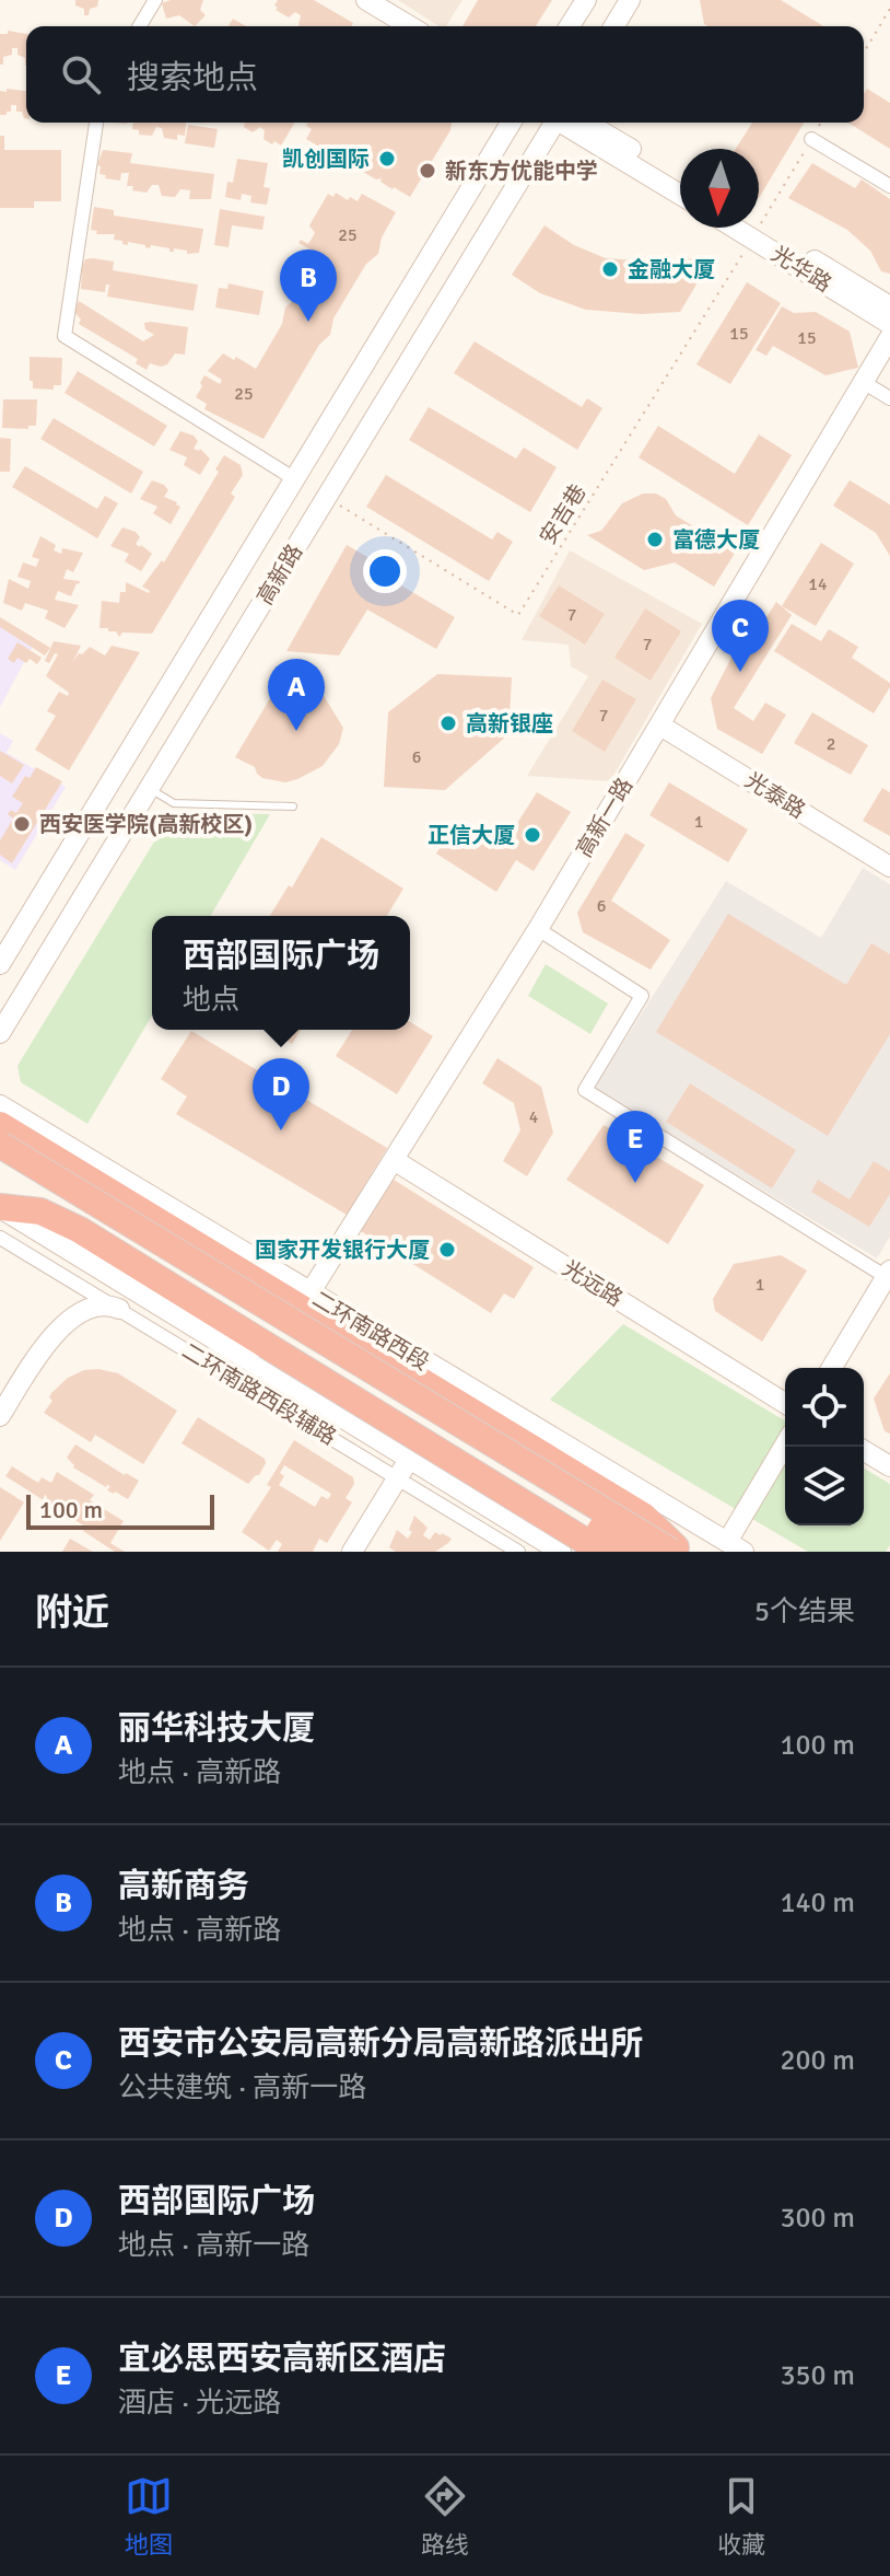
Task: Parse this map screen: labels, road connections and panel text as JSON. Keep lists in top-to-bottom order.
{
  "streets": {
    "highway": ["二环南路西段"],
    "main road": [
      "光华路",
      "高新路",
      "光泰路",
      "高新一路",
      "光远路"
    ],
    "street": ["二环南路西段辅路"],
    "path": ["安吉巷"]
  },
  "crossings": [
    ["光华路", "安吉巷"],
    ["安吉巷", "高新路"],
    ["光泰路", "高新一路"],
    ["高新一路", "光远路"],
    ["高新一路", "二环南路西段"]
  ],
  "places": [
    "凯创国际",
    "新东方优能中学",
    "金融大厦",
    "富德大厦",
    "高新银座",
    "西安医学院(高新校区)",
    "正信大厦",
    "国家开发银行大厦"
  ],
  "house_numbers": [
    "25",
    "15",
    "15",
    "25",
    "14",
    "7",
    "7",
    "7",
    "2",
    "6",
    "1",
    "6",
    "4",
    "1"
  ],
  "scale_bar": "100 m",
  "north": "bottom",
  "page": {
    "search": "搜索地点",
    "pins": [
      "B",
      "C",
      "A",
      "D",
      "E"
    ],
    "popup": ["西部国际广场", "地点"],
    "scale": "100 m",
    "heading": ["附近", "5个结果"],
    "list": [
      {
        "mark": "A",
        "name": "丽华科技大厦",
        "note": "地点 · 高新路",
        "value": "100 m"
      },
      {
        "mark": "B",
        "name": "高新商务",
        "note": "地点 · 高新路",
        "value": "140 m"
      },
      {
        "mark": "C",
        "name": "西安市公安局高新分局高新路派出所",
        "note": "公共建筑 · 高新一路",
        "value": "200 m"
      },
      {
        "mark": "D",
        "name": "西部国际广场",
        "note": "地点 · 高新一路",
        "value": "300 m"
      },
      {
        "mark": "E",
        "name": "宜必思西安高新区酒店",
        "note": "酒店 · 光远路",
        "value": "350 m"
      }
    ],
    "nav": ["地图", "路线", "收藏"]
  }
}
